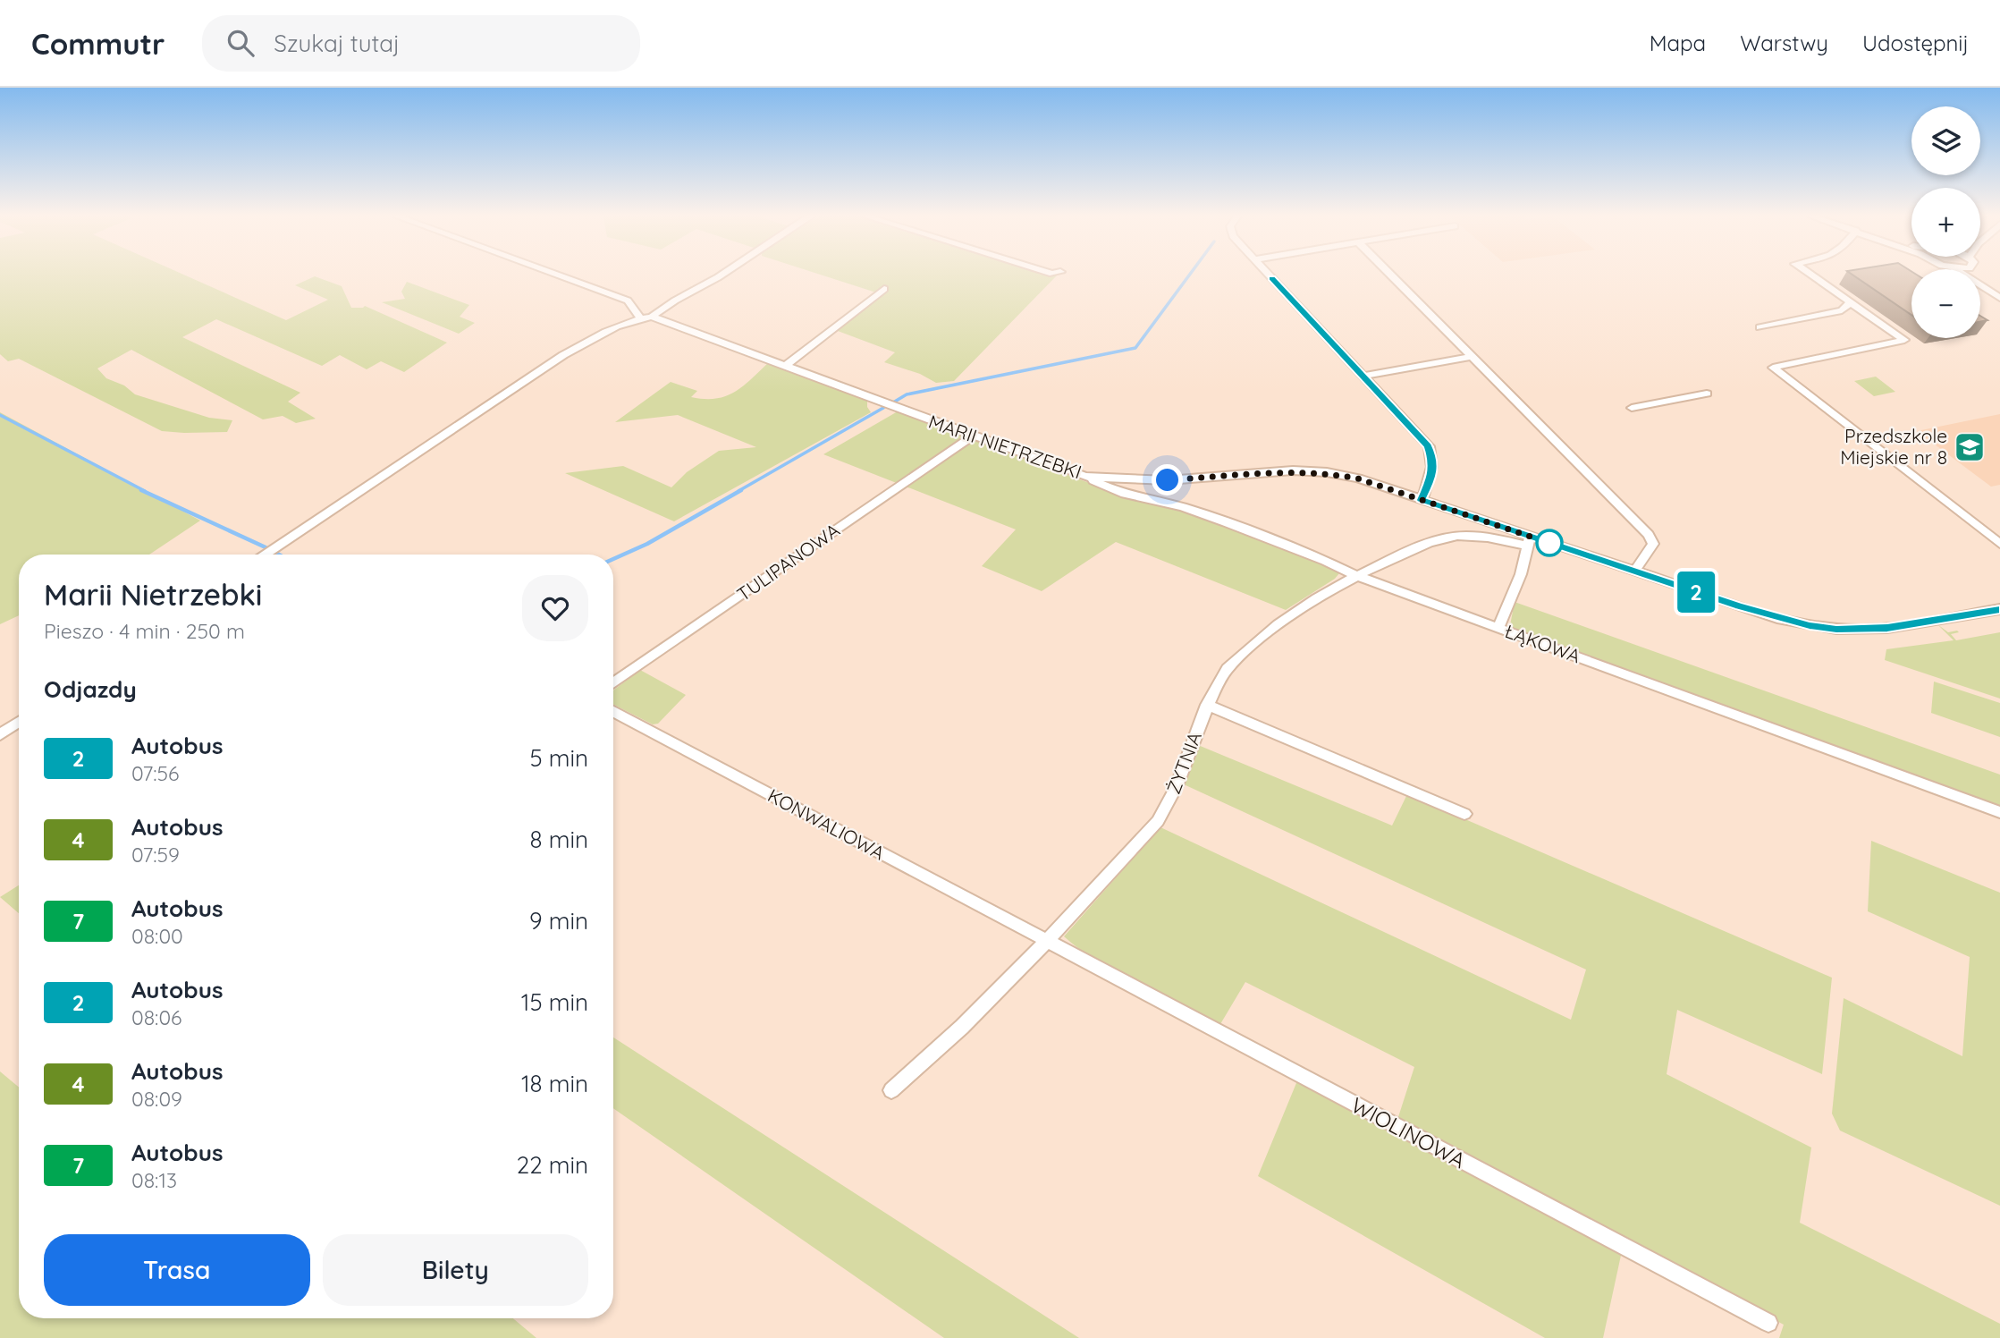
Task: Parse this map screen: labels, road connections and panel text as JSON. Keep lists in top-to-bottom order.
{
  "streets": {
    "street": [
      "MARII NIETRZEBKI",
      "TULIPANOWA",
      "ŁĄKOWA",
      "ŻYTNIA",
      "KONWALIOWA",
      "WIOLINOWA"
    ]
  },
  "crossings": [
    ["MARII NIETRZEBKI", "TULIPANOWA"],
    ["MARII NIETRZEBKI", "ŁĄKOWA"],
    ["MARII NIETRZEBKI", "ŻYTNIA"],
    ["ŁĄKOWA", "ŻYTNIA"],
    ["ŻYTNIA", "KONWALIOWA"],
    ["ŻYTNIA", "WIOLINOWA"],
    ["KONWALIOWA", "WIOLINOWA"]
  ],
  "places": {
    "school or university": ["Przedszkole Miejskie nr 8"]
  },
  "lines": ["bus line 2"],
  "page": {
    "header": "Commutr",
    "search": "Szukaj tutaj",
    "nav": ["Mapa", "Warstwy", "Udostępnij"],
    "on_map": "2",
    "map_buttons": ["+", "−"],
    "heading": [
      ["Marii Nietrzebki", "Pieszo · 4 min · 250 m"],
      "Odjazdy"
    ],
    "list": [
      {
        "mark": "2",
        "name": "Autobus",
        "note": "07:56",
        "value": "5 min"
      },
      {
        "mark": "4",
        "name": "Autobus",
        "note": "07:59",
        "value": "8 min"
      },
      {
        "mark": "7",
        "name": "Autobus",
        "note": "08:00",
        "value": "9 min"
      },
      {
        "mark": "2",
        "name": "Autobus",
        "note": "08:06",
        "value": "15 min"
      },
      {
        "mark": "4",
        "name": "Autobus",
        "note": "08:09",
        "value": "18 min"
      },
      {
        "mark": "7",
        "name": "Autobus",
        "note": "08:13",
        "value": "22 min"
      }
    ],
    "buttons": ["Trasa", "Bilety"]
  }
}
